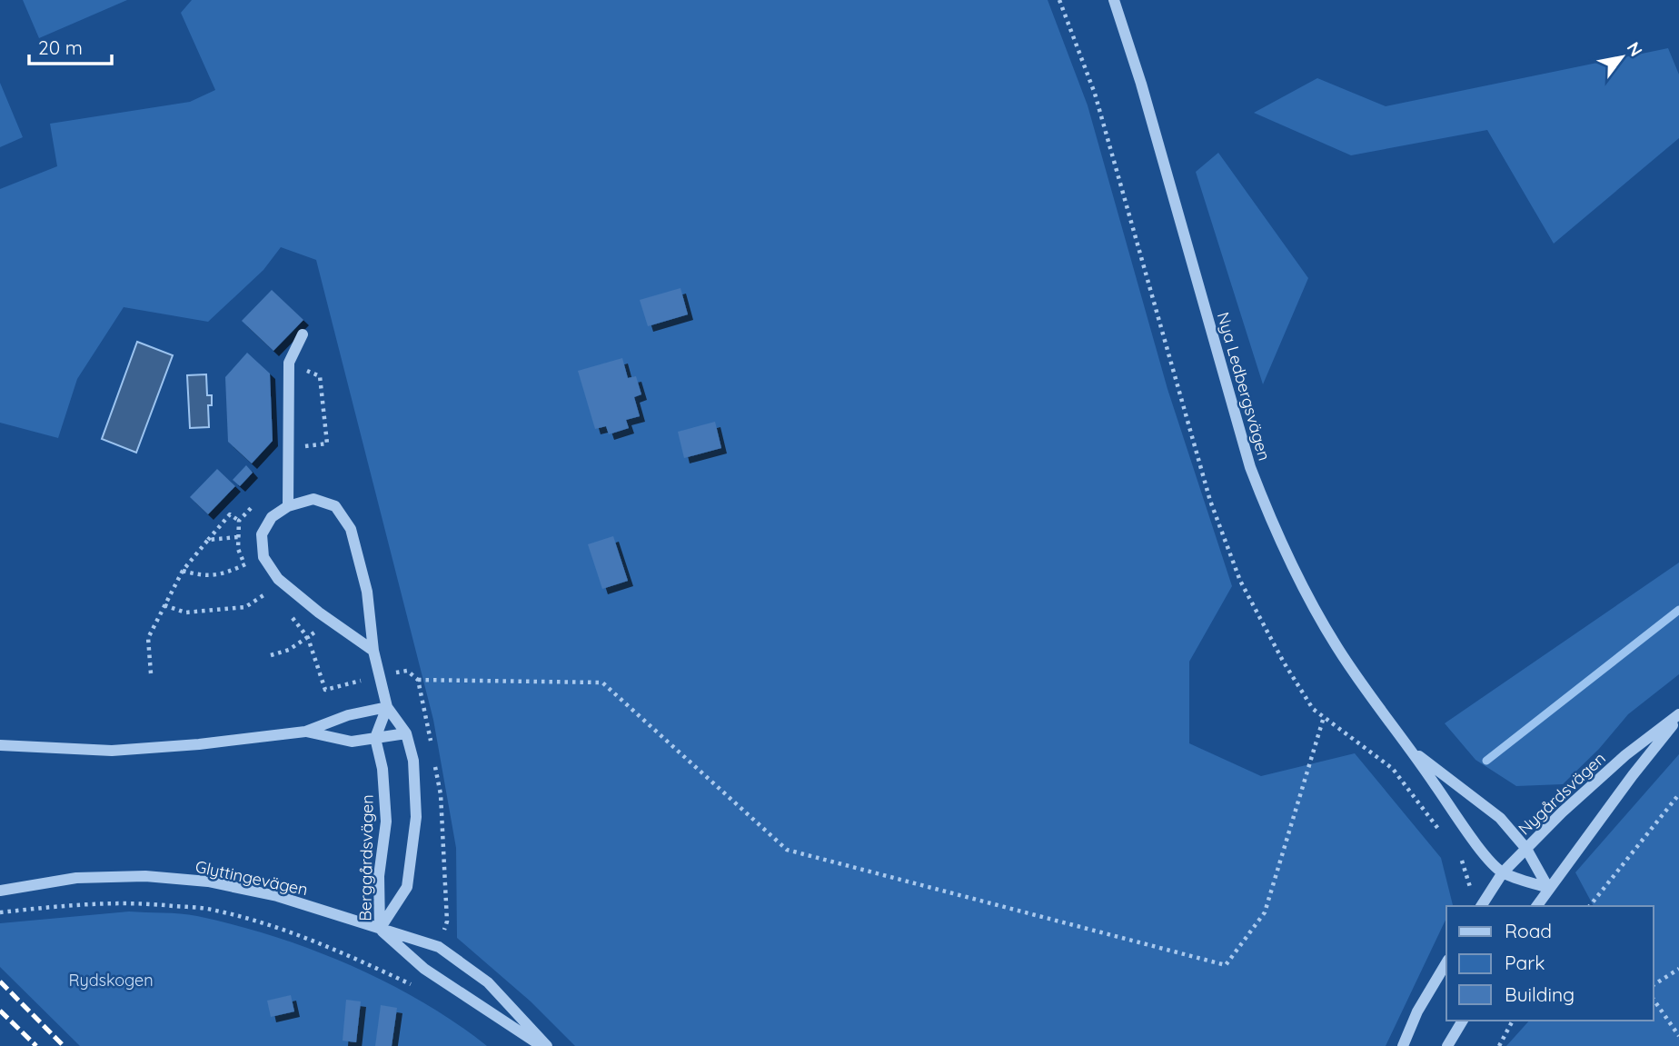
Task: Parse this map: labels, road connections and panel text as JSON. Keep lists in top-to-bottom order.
{
  "streets": {
    "street": [
      "Nya Ledbergsvägen",
      "Nygårdsvägen",
      "Berggårdsvägen",
      "Glyttingevägen"
    ]
  },
  "crossings": [
    ["Nya Ledbergsvägen", "Nygårdsvägen"],
    ["Berggårdsvägen", "Glyttingevägen"]
  ],
  "parks": ["Rydskogen"],
  "legend": ["Road", "Park", "Building"],
  "scale_bar": "20 m",
  "north": "top right"
}
